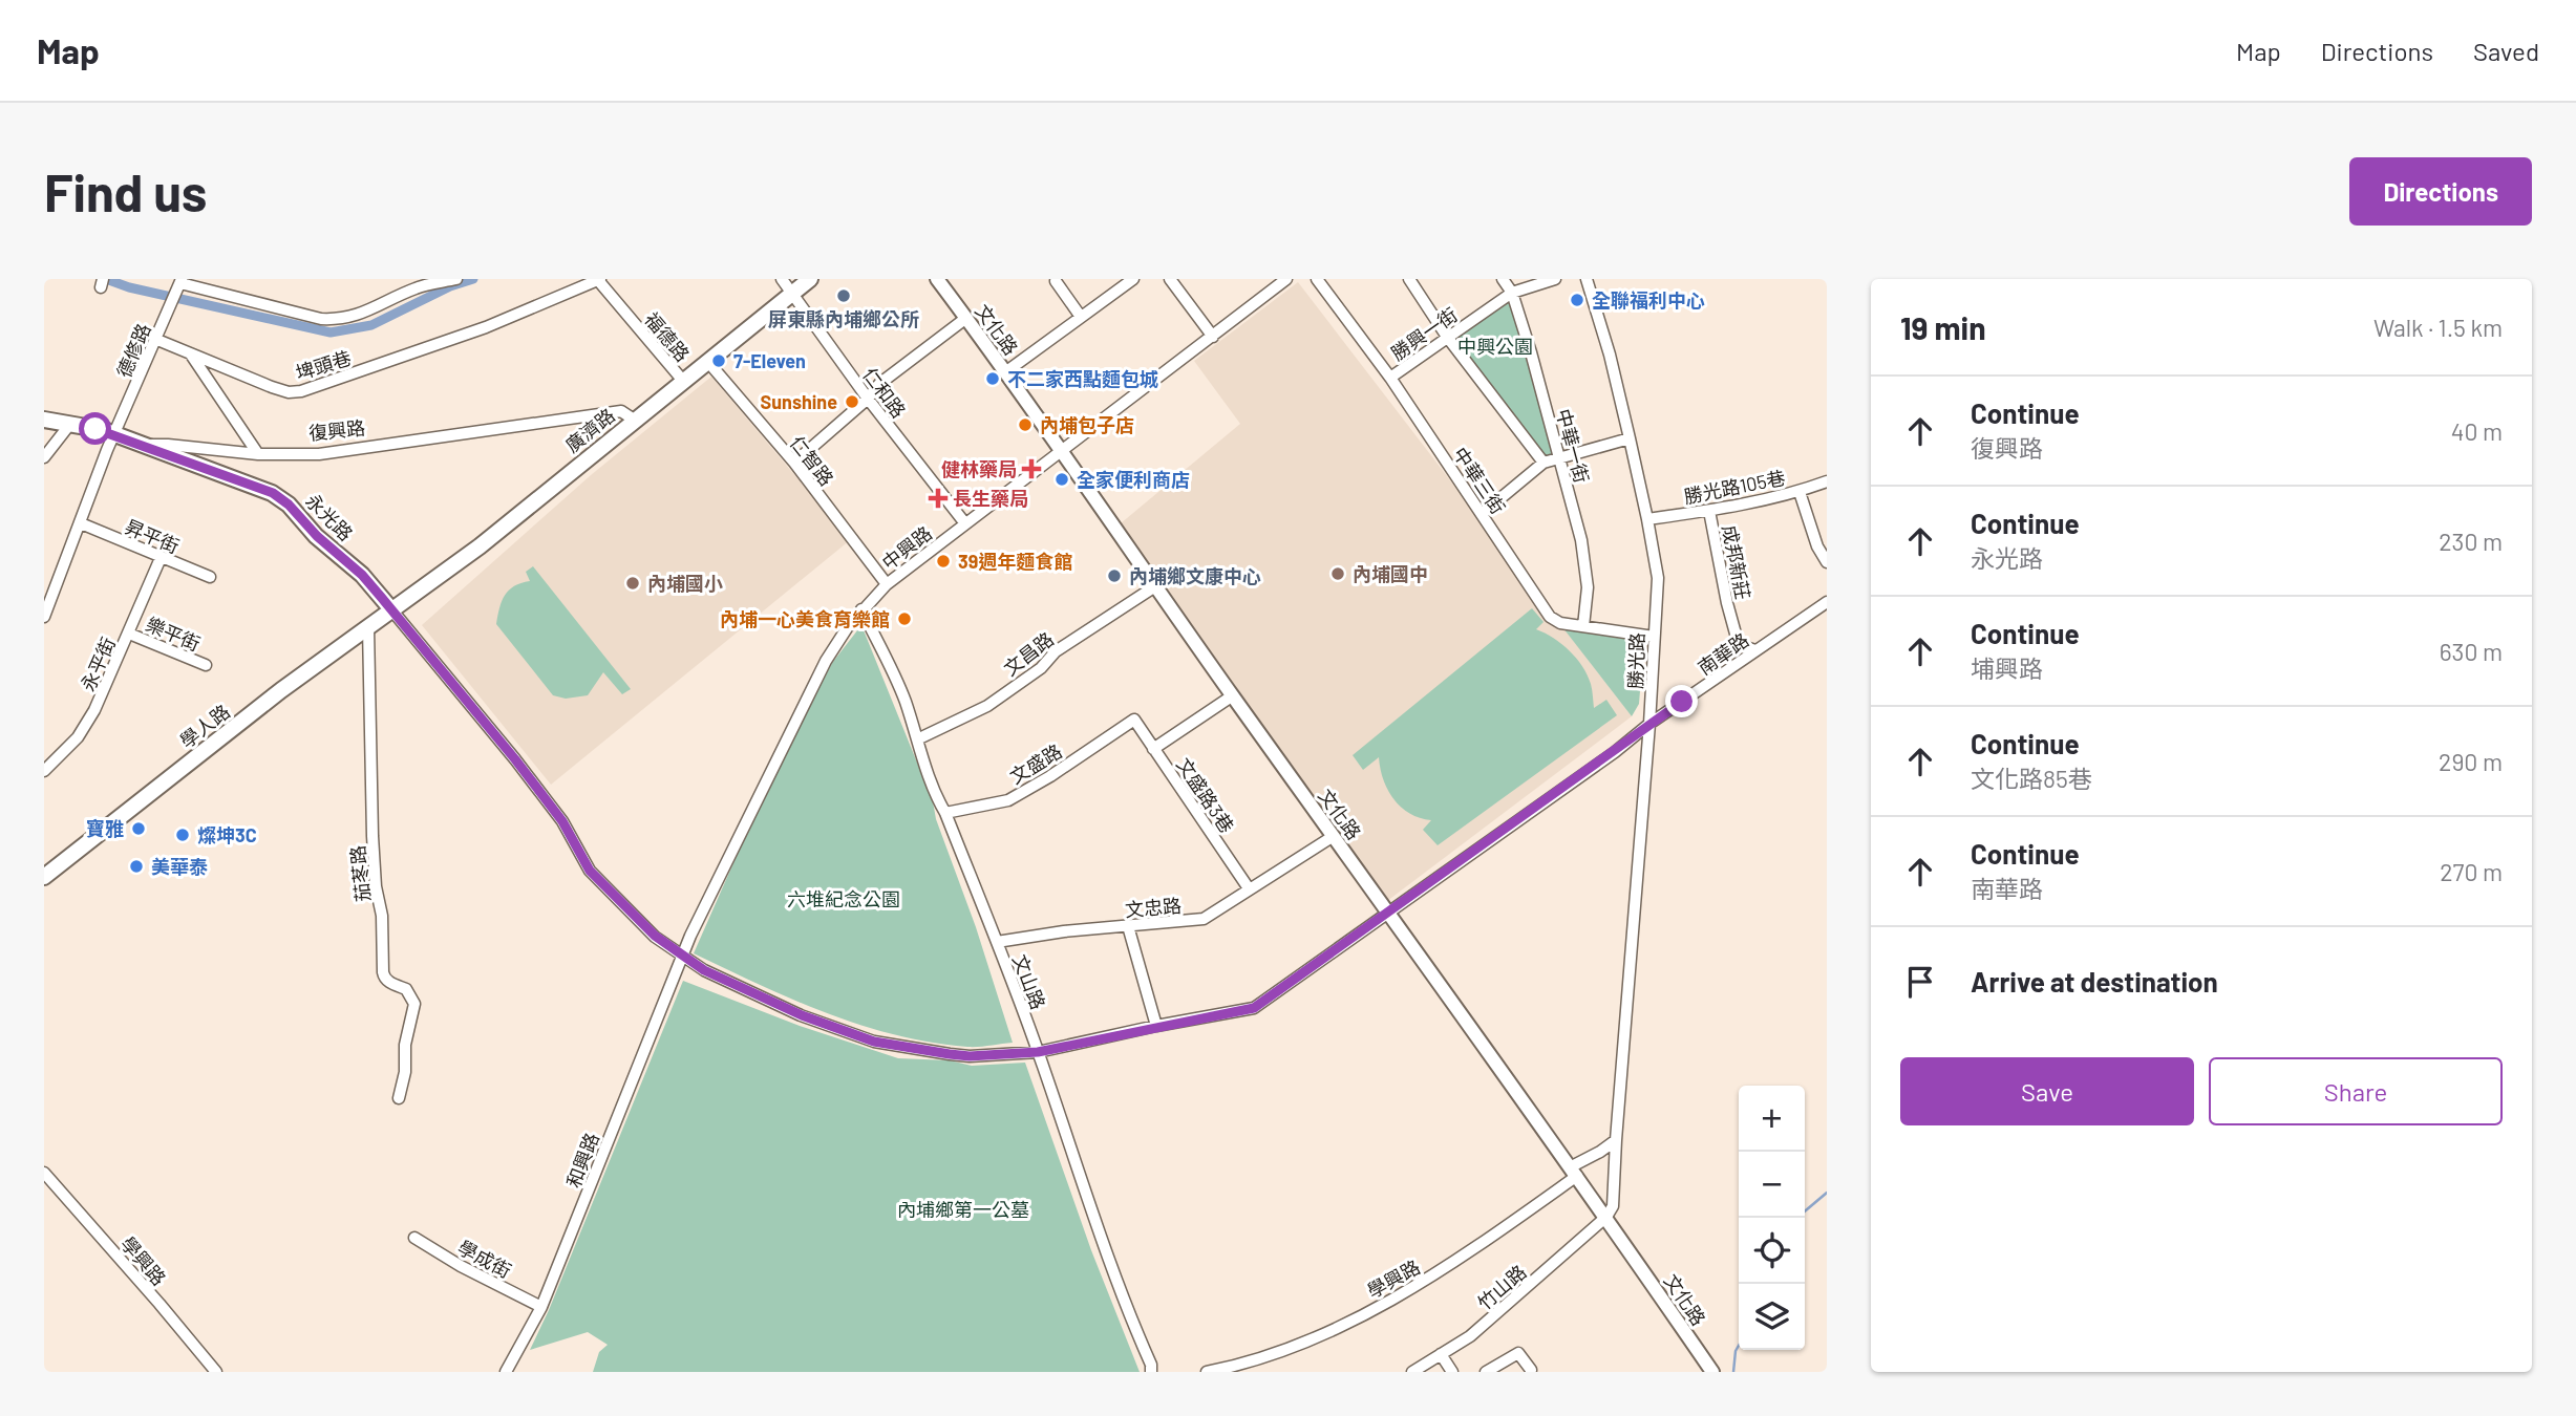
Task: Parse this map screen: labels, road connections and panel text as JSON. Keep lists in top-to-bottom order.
{
  "streets": {
    "main road": [
      "復興路",
      "廣濟路",
      "永光路",
      "學人路"
    ],
    "street": [
      "文化路",
      "勝興一街",
      "福德路",
      "德修路",
      "埤頭巷",
      "仁和路",
      "中華一街",
      "仁智路",
      "中華三街",
      "勝光路105巷",
      "昇平街",
      "中興路",
      "成邦新莊",
      "樂平街",
      "文昌路",
      "南華路",
      "勝光路",
      "永平街",
      "文盛路",
      "文盛路3巷",
      "茄苳路",
      "文忠路",
      "文山路",
      "和興路",
      "學成街",
      "學興路",
      "竹山路"
    ]
  },
  "crossings": [
    ["文化路", "中興路"],
    ["文化路", "文昌路"],
    ["文化路", "南華路"],
    ["文化路", "勝光路"],
    ["文化路", "文忠路"],
    ["文化路", "學興路"],
    ["文化路", "竹山路"],
    ["勝興一街", "中華一街"],
    ["勝興一街", "中華三街"],
    ["福德路", "埤頭巷"],
    ["福德路", "廣濟路"],
    ["德修路", "埤頭巷"],
    ["德修路", "復興路"],
    ["德修路", "昇平街"],
    ["仁和路", "廣濟路"],
    ["仁和路", "中興路"],
    ["復興路", "廣濟路"],
    ["復興路", "永光路"],
    ["廣濟路", "仁智路"],
    ["廣濟路", "永光路"],
    ["廣濟路", "南華路"],
    ["廣濟路", "學人路"],
    ["中華一街", "中華三街"],
    ["仁智路", "中興路"],
    ["中華三街", "勝光路"],
    ["勝光路105巷", "成邦新莊"],
    ["勝光路105巷", "勝光路"],
    ["永光路", "南華路"],
    ["永光路", "學人路"],
    ["昇平街", "永平街"],
    ["中興路", "南華路"],
    ["中興路", "文山路"],
    ["中興路", "和興路"],
    ["成邦新莊", "南華路"],
    ["樂平街", "永平街"],
    ["文昌路", "文山路"],
    ["南華路", "勝光路"],
    ["南華路", "學人路"],
    ["南華路", "文山路"],
    ["南華路", "和興路"],
    ["勝光路", "竹山路"],
    ["學人路", "茄苳路"],
    ["文盛路", "文盛路3巷"],
    ["文盛路", "文山路"],
    ["文盛路3巷", "文忠路"],
    ["文忠路", "文山路"],
    ["和興路", "學成街"]
  ],
  "parks": ["中興公園", "六堆紀念公園", "內埔鄉第一公墓"],
  "places": {
    "other": [
      "屏東縣內埔鄉公所",
      "全聯福利中心",
      "7-Eleven",
      "不二家西點麵包城",
      "Sunshine",
      "內埔包子店",
      "全家便利商店",
      "39週年麵食館",
      "內埔國中",
      "內埔鄉文康中心",
      "內埔國小",
      "內埔一心美食育樂館",
      "寶雅",
      "燦坤3C",
      "美華泰"
    ],
    "health": ["健林藥局", "長生藥局"]
  },
  "page": {
    "header": "Map",
    "nav": ["Map", "Directions", "Saved"],
    "buttons": [
      "Directions",
      ["Save", "Share"]
    ],
    "title": "Find us",
    "heading": ["19 min", "Walk · 1.5 km"],
    "list": [
      ["Continue", "復興路", "40 m"],
      ["Continue", "永光路", "230 m"],
      ["Continue", "埔興路", "630 m"],
      ["Continue", "文化路85巷", "290 m"],
      ["Continue", "南華路", "270 m"],
      "Arrive at destination"
    ],
    "map_buttons": ["+", "−"]
  }
}
